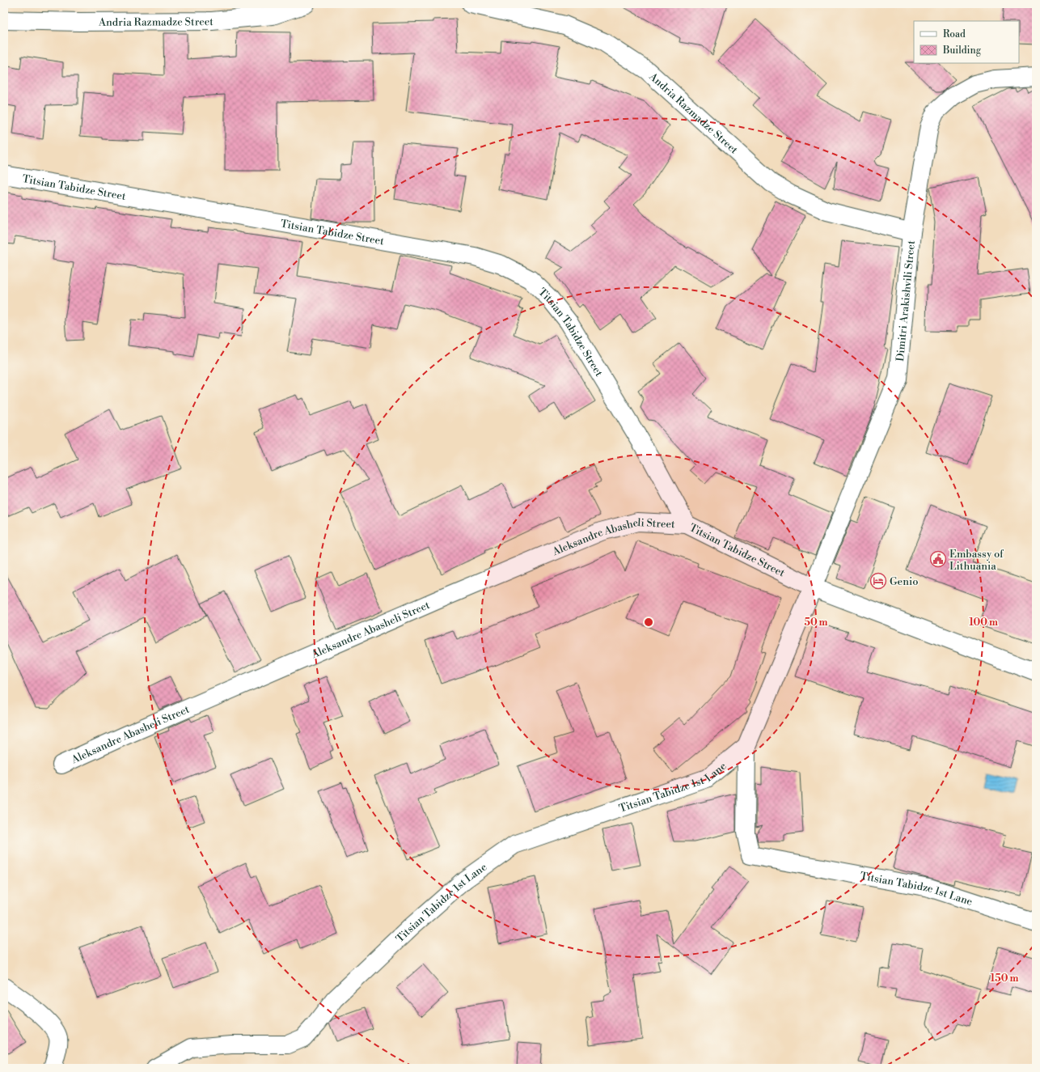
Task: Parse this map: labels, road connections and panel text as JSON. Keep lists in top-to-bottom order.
{
  "streets": {
    "street": [
      "Andria Razmadze Street",
      "Titsian Tabidze Street",
      "Dimitri Arakishvili Street",
      "Aleksandre Abasheli Street",
      "Titsian Tabidze 1st Lane"
    ]
  },
  "crossings": [
    ["Andria Razmadze Street", "Dimitri Arakishvili Street"],
    ["Titsian Tabidze Street", "Dimitri Arakishvili Street"],
    ["Titsian Tabidze Street", "Aleksandre Abasheli Street"],
    ["Titsian Tabidze Street", "Titsian Tabidze 1st Lane"],
    ["Dimitri Arakishvili Street", "Titsian Tabidze 1st Lane"]
  ],
  "places": {
    "public building": ["Embassy of Lithuania"],
    "hotel": ["Genio"]
  },
  "legend": ["Road", "Building"],
  "rings": ["50 m", "100 m", "150 m"]
}
